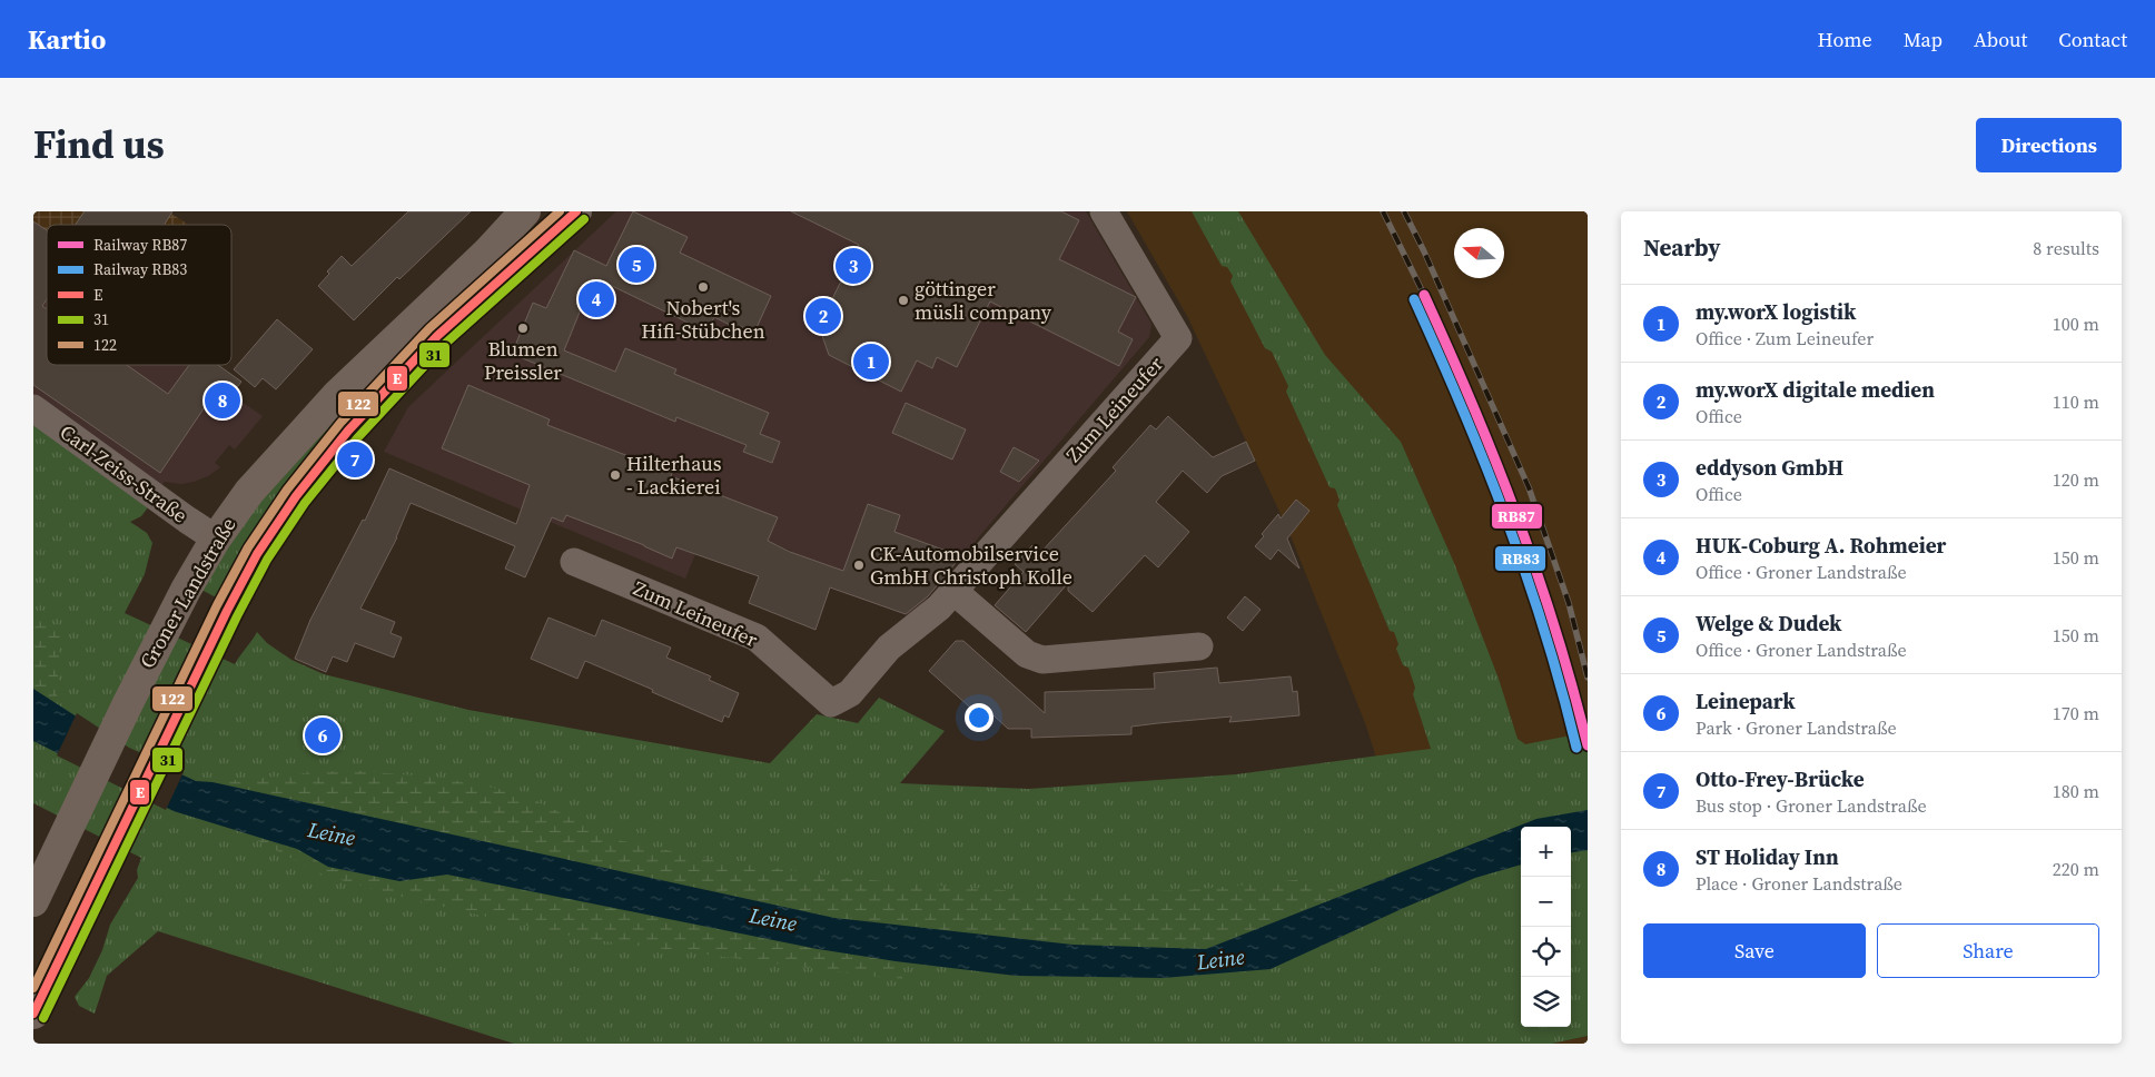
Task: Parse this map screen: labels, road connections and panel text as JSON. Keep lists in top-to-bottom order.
{
  "streets": {
    "main road": ["Groner Landstraße"],
    "street": ["Zum Leineufer", "Carl-Zeiss-Straße"]
  },
  "crossings": [
    ["Carl-Zeiss-Straße", "Groner Landstraße"]
  ],
  "water": ["Leine"],
  "places": [
    "Nobert's Hifi-Stübchen",
    "göttinger müsli company",
    "Blumen Preissler",
    "Hilterhaus - Lackierei",
    "CK-Automobilservice GmbH Christoph Kolle"
  ],
  "lines": [
    "transit line E",
    "transit line 122",
    "transit line 31",
    "rail line RB87",
    "rail line RB83"
  ],
  "legend": [
    "Railway RB87",
    "Railway RB83",
    "E",
    "31",
    "122"
  ],
  "north": "left",
  "page": {
    "header": "Kartio",
    "nav": [
      "Home",
      "Map",
      "About",
      "Contact"
    ],
    "title": "Find us",
    "buttons": [
      "Directions",
      ["Save", "Share"]
    ],
    "heading": ["Nearby", "8 results"],
    "pins": [
      "5",
      "3",
      "4",
      "2",
      "1",
      "8",
      "7",
      "6"
    ],
    "list": [
      {
        "mark": "1",
        "name": "my.worX logistik",
        "note": "Office · Zum Leineufer",
        "value": "100 m"
      },
      {
        "mark": "2",
        "name": "my.worX digitale medien",
        "note": "Office",
        "value": "110 m"
      },
      {
        "mark": "3",
        "name": "eddyson GmbH",
        "note": "Office",
        "value": "120 m"
      },
      {
        "mark": "4",
        "name": "HUK-Coburg A. Rohmeier",
        "note": "Office · Groner Landstraße",
        "value": "150 m"
      },
      {
        "mark": "5",
        "name": "Welge & Dudek",
        "note": "Office · Groner Landstraße",
        "value": "150 m"
      },
      {
        "mark": "6",
        "name": "Leinepark",
        "note": "Park · Groner Landstraße",
        "value": "170 m"
      },
      {
        "mark": "7",
        "name": "Otto-Frey-Brücke",
        "note": "Bus stop · Groner Landstraße",
        "value": "180 m"
      },
      {
        "mark": "8",
        "name": "ST Holiday Inn",
        "note": "Place · Groner Landstraße",
        "value": "220 m"
      }
    ],
    "map_buttons": ["+", "−"]
  }
}
